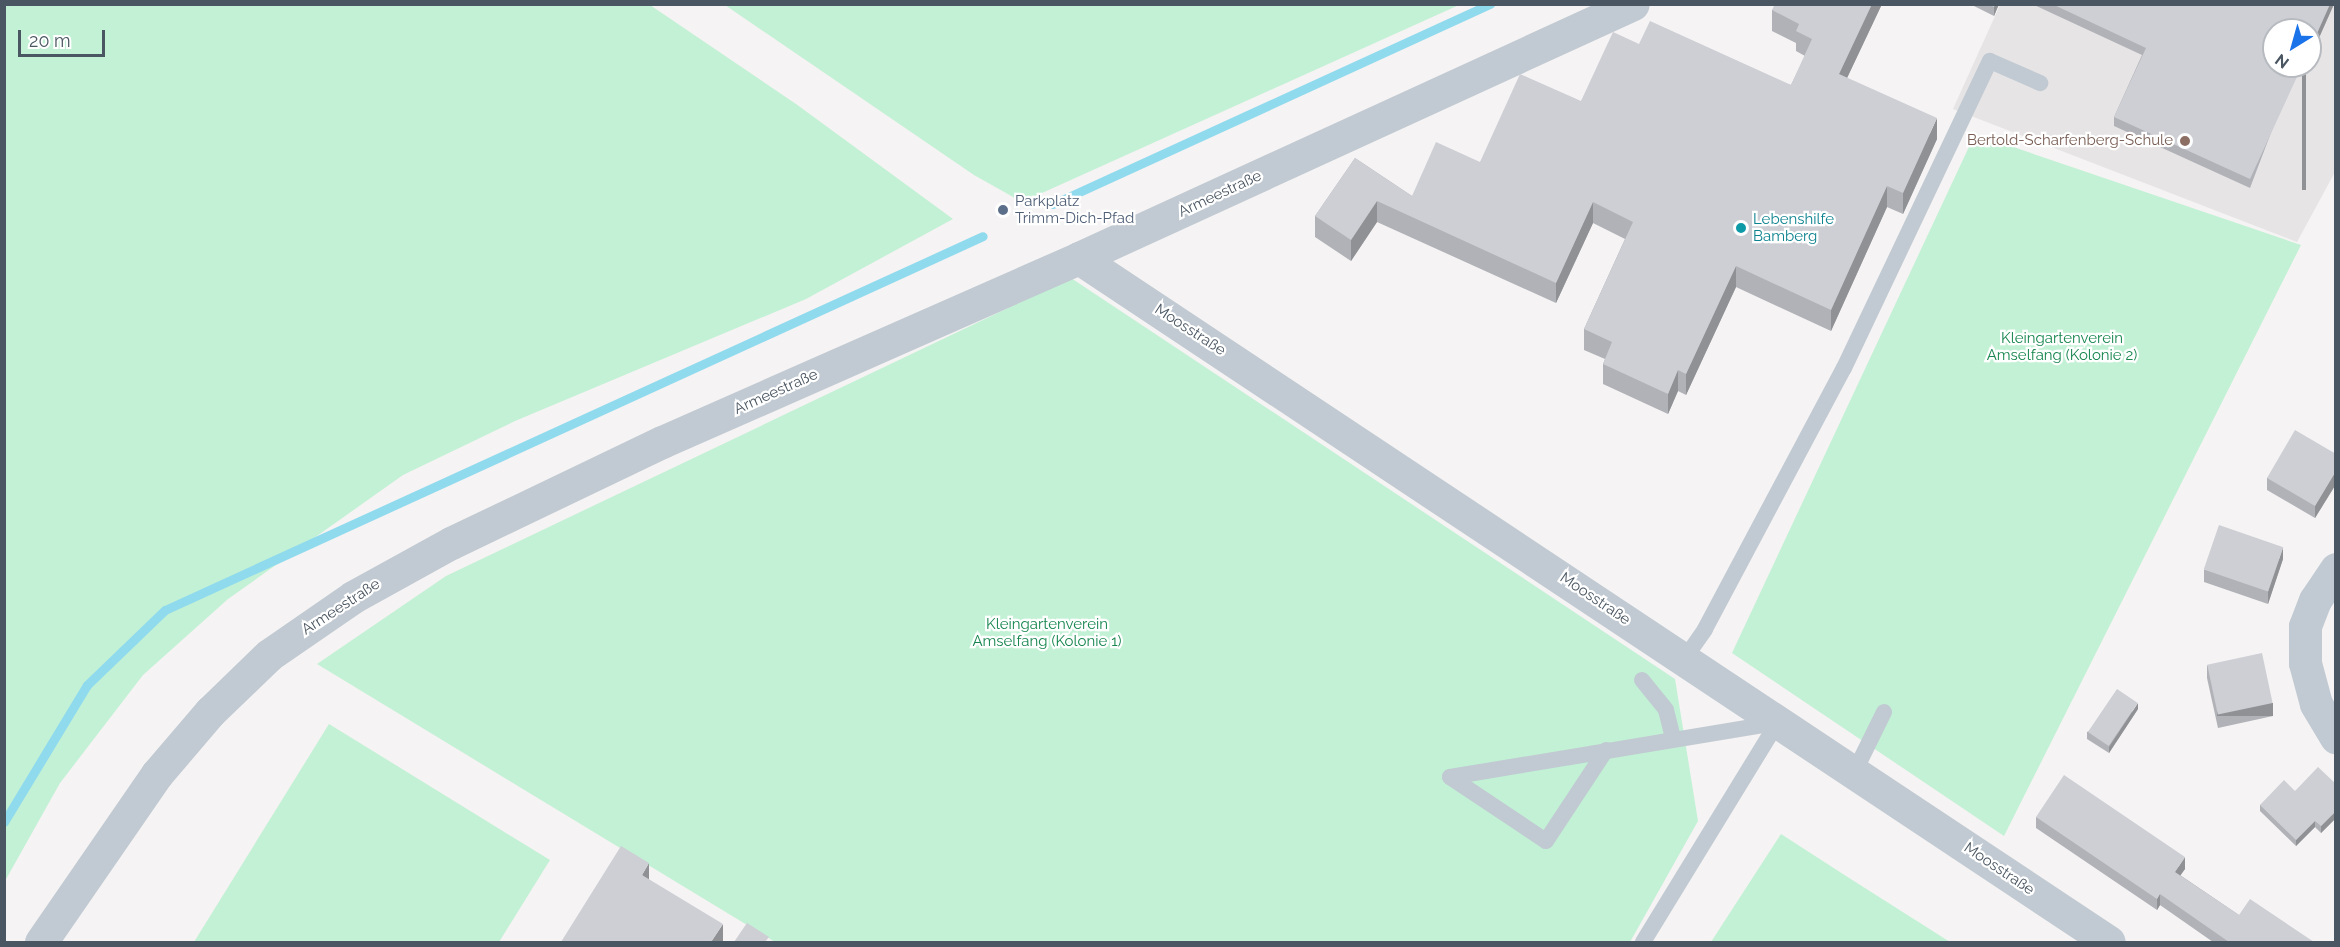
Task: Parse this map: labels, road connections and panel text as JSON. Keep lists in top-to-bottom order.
{
  "streets": {
    "street": ["Armeestraße", "Moosstraße"]
  },
  "crossings": [
    ["Armeestraße", "Moosstraße"]
  ],
  "parks": ["Kleingartenverein Amselfang (Kolonie 2)", "Kleingartenverein Amselfang (Kolonie 1)"],
  "places": ["Bertold-Scharfenberg-Schule", "Parkplatz Trimm-Dich-Pfad", "Lebenshilfe Bamberg"],
  "scale_bar": "20 m",
  "north": "bottom left"
}
